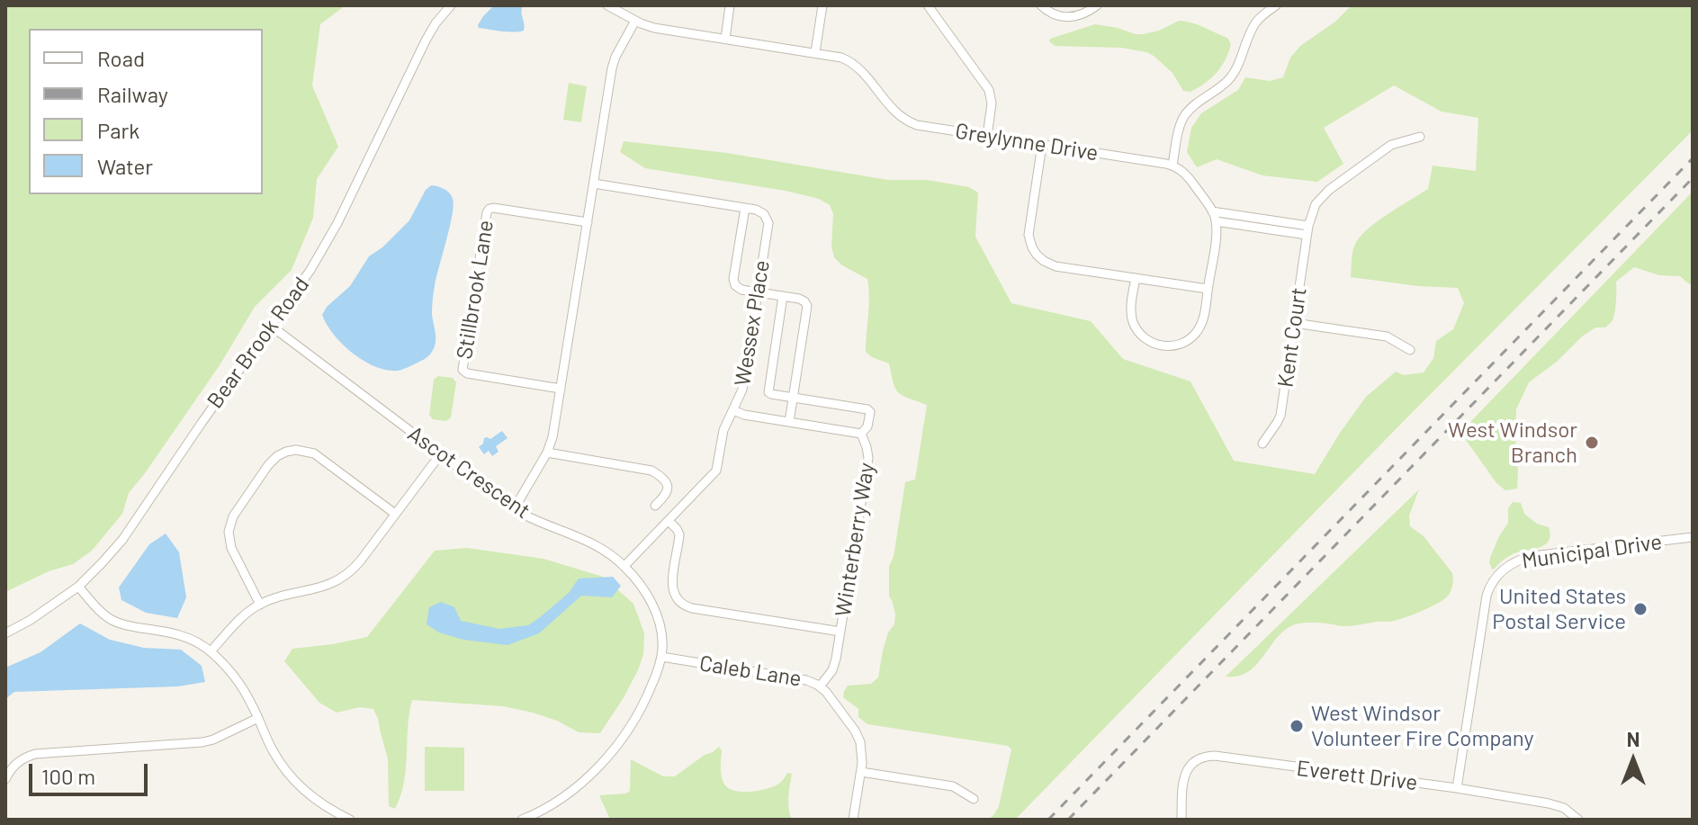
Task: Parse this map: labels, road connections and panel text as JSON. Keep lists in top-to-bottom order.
{
  "streets": {
    "street": [
      "Greylynne Drive",
      "Stillbrook Lane",
      "Wessex Place",
      "Kent Court",
      "Bear Brook Road",
      "Ascot Crescent",
      "Winterberry Way",
      "Municipal Drive",
      "Caleb Lane",
      "Everett Drive"
    ]
  },
  "crossings": [
    ["Wessex Place", "Ascot Crescent"],
    ["Wessex Place", "Winterberry Way"],
    ["Bear Brook Road", "Ascot Crescent"],
    ["Ascot Crescent", "Caleb Lane"],
    ["Winterberry Way", "Caleb Lane"],
    ["Municipal Drive", "Everett Drive"]
  ],
  "places": ["West Windsor Branch", "United States Postal Service", "West Windsor Volunteer Fire Company"],
  "legend": [
    "Road",
    "Railway",
    "Park",
    "Water"
  ],
  "scale_bar": "100 m",
  "north": "top"
}
